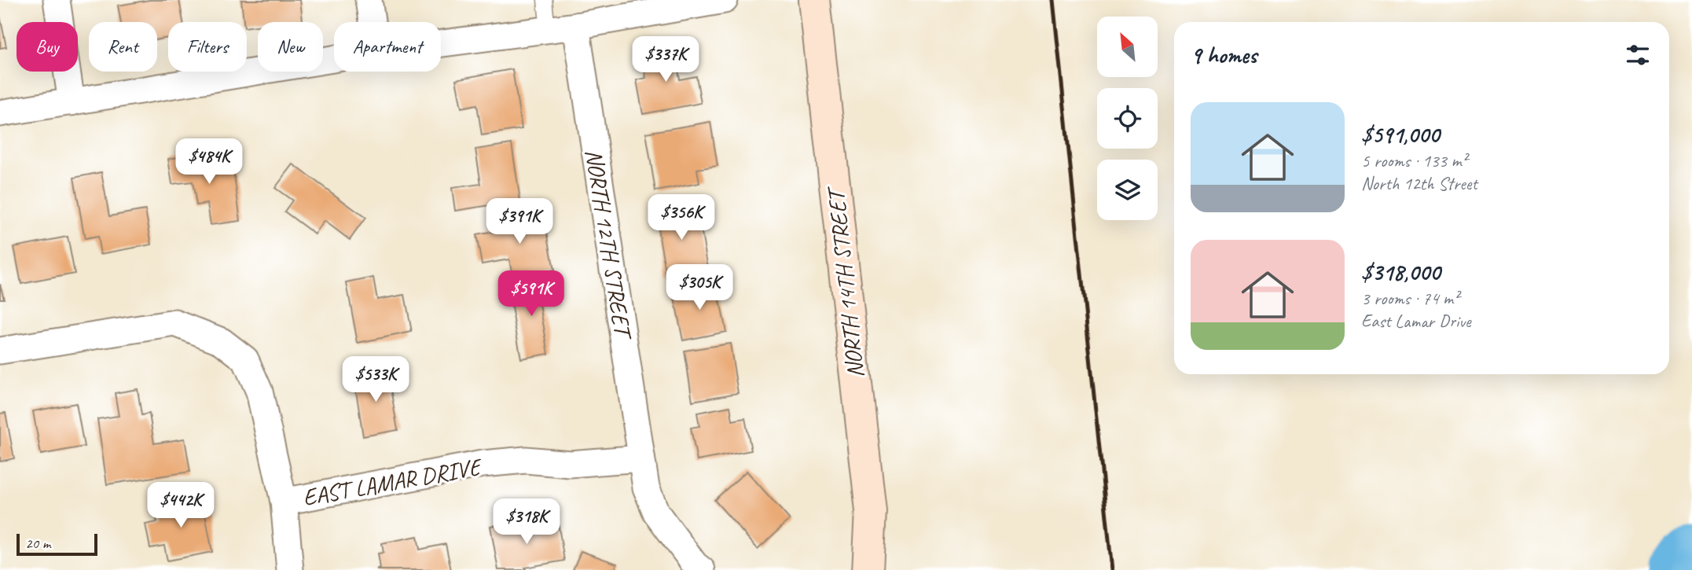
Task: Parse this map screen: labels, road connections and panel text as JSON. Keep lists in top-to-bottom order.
{
  "streets": {
    "street": ["NORTH 12TH STREET", "NORTH 14TH STREET", "EAST LAMAR DRIVE"]
  },
  "crossings": [
    ["NORTH 12TH STREET", "EAST LAMAR DRIVE"]
  ],
  "scale_bar": "20 m",
  "north": "top left",
  "page": {
    "chip": [
      "Buy",
      "Rent",
      "Filters",
      "New",
      "Apartment"
    ],
    "heading": "9 homes",
    "price": [
      "$337K",
      "$484K",
      "$356K",
      "$391K",
      "$305K",
      "$591K",
      "$533K",
      "$442K",
      "$318K"
    ],
    "list": [
      {
        "name": "$591,000",
        "note": "5 rooms · 133 m² · North 12th Street"
      },
      {
        "name": "$318,000",
        "note": "3 rooms · 74 m² · East Lamar Drive"
      }
    ],
    "scale": "20 m"
  }
}
